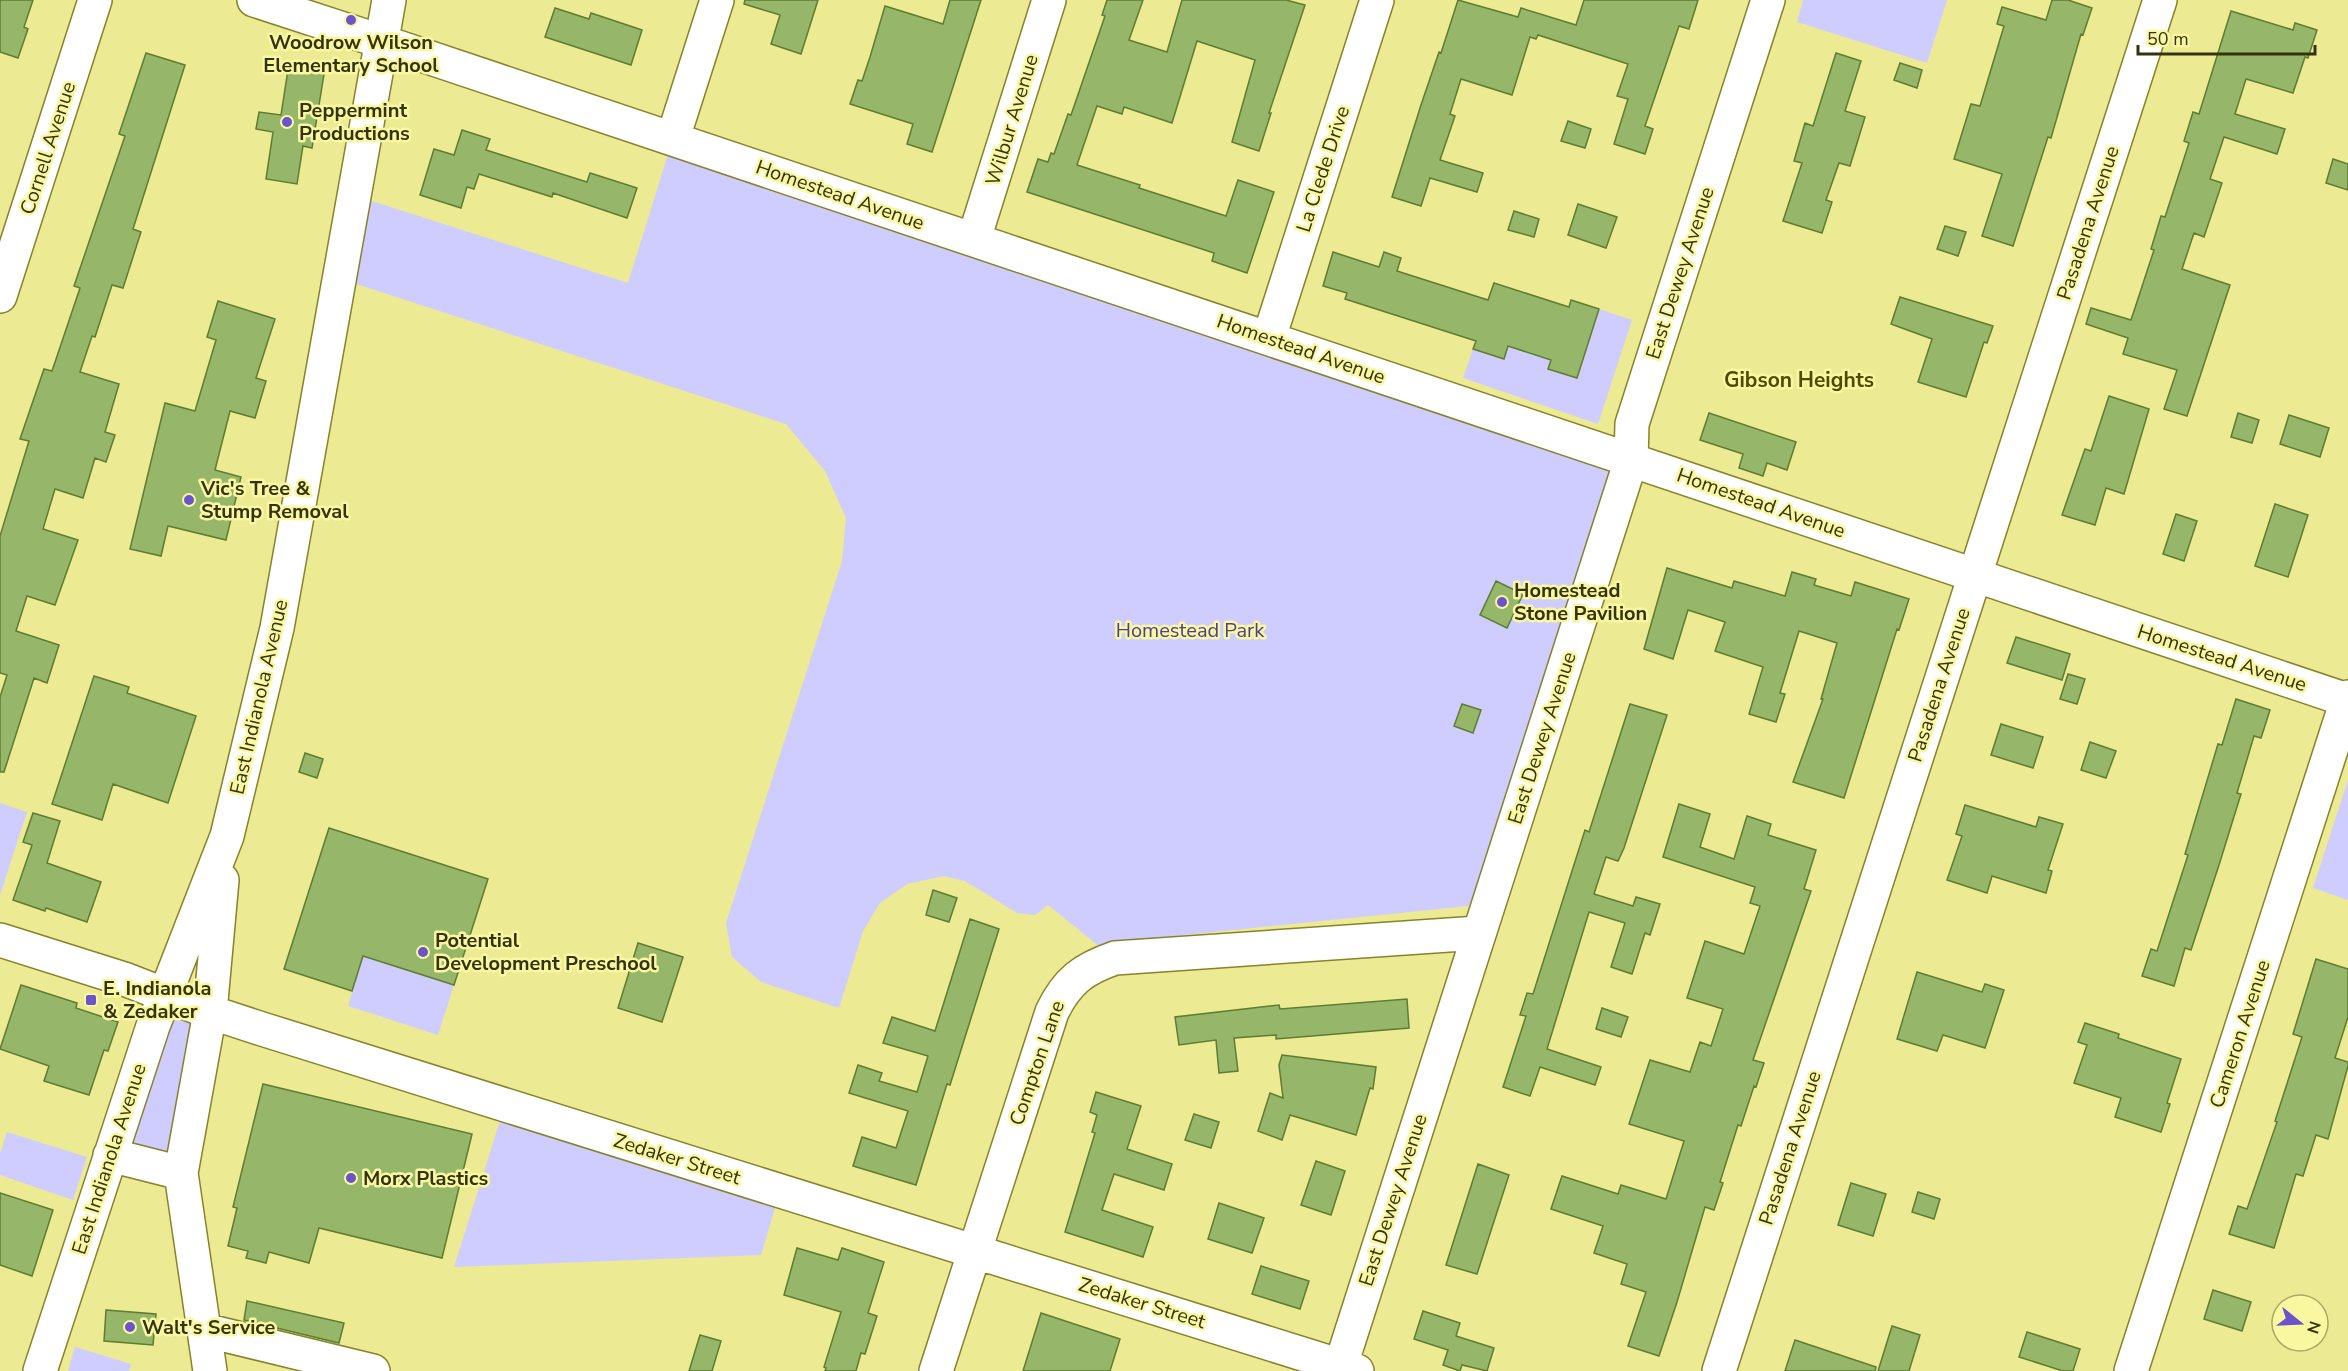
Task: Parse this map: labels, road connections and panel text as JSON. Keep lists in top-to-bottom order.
{
  "streets": {
    "street": [
      "Wilbur Avenue",
      "Cornell Avenue",
      "La Clede Drive",
      "Homestead Avenue",
      "Pasadena Avenue",
      "East Dewey Avenue",
      "East Indianola Avenue",
      "Cameron Avenue",
      "Compton Lane",
      "Zedaker Street"
    ]
  },
  "crossings": [
    ["Wilbur Avenue", "Homestead Avenue"],
    ["La Clede Drive", "Homestead Avenue"],
    ["Homestead Avenue", "Pasadena Avenue"],
    ["Homestead Avenue", "East Dewey Avenue"],
    ["Homestead Avenue", "East Indianola Avenue"],
    ["Homestead Avenue", "Cameron Avenue"],
    ["East Dewey Avenue", "Compton Lane"],
    ["East Dewey Avenue", "Zedaker Street"],
    ["East Indianola Avenue", "Zedaker Street"],
    ["Compton Lane", "Zedaker Street"]
  ],
  "districts": ["Gibson Heights"],
  "parks": ["Homestead Park"],
  "places": {
    "other": [
      "Woodrow Wilson Elementary School",
      "Peppermint Productions",
      "Vic's Tree & Stump Removal",
      "Homestead Stone Pavilion",
      "Potential Development Preschool",
      "Morx Plastics",
      "Walt's Service"
    ],
    "transit": ["E. Indianola & Zedaker"]
  },
  "scale_bar": "50 m",
  "north": "right"
}
